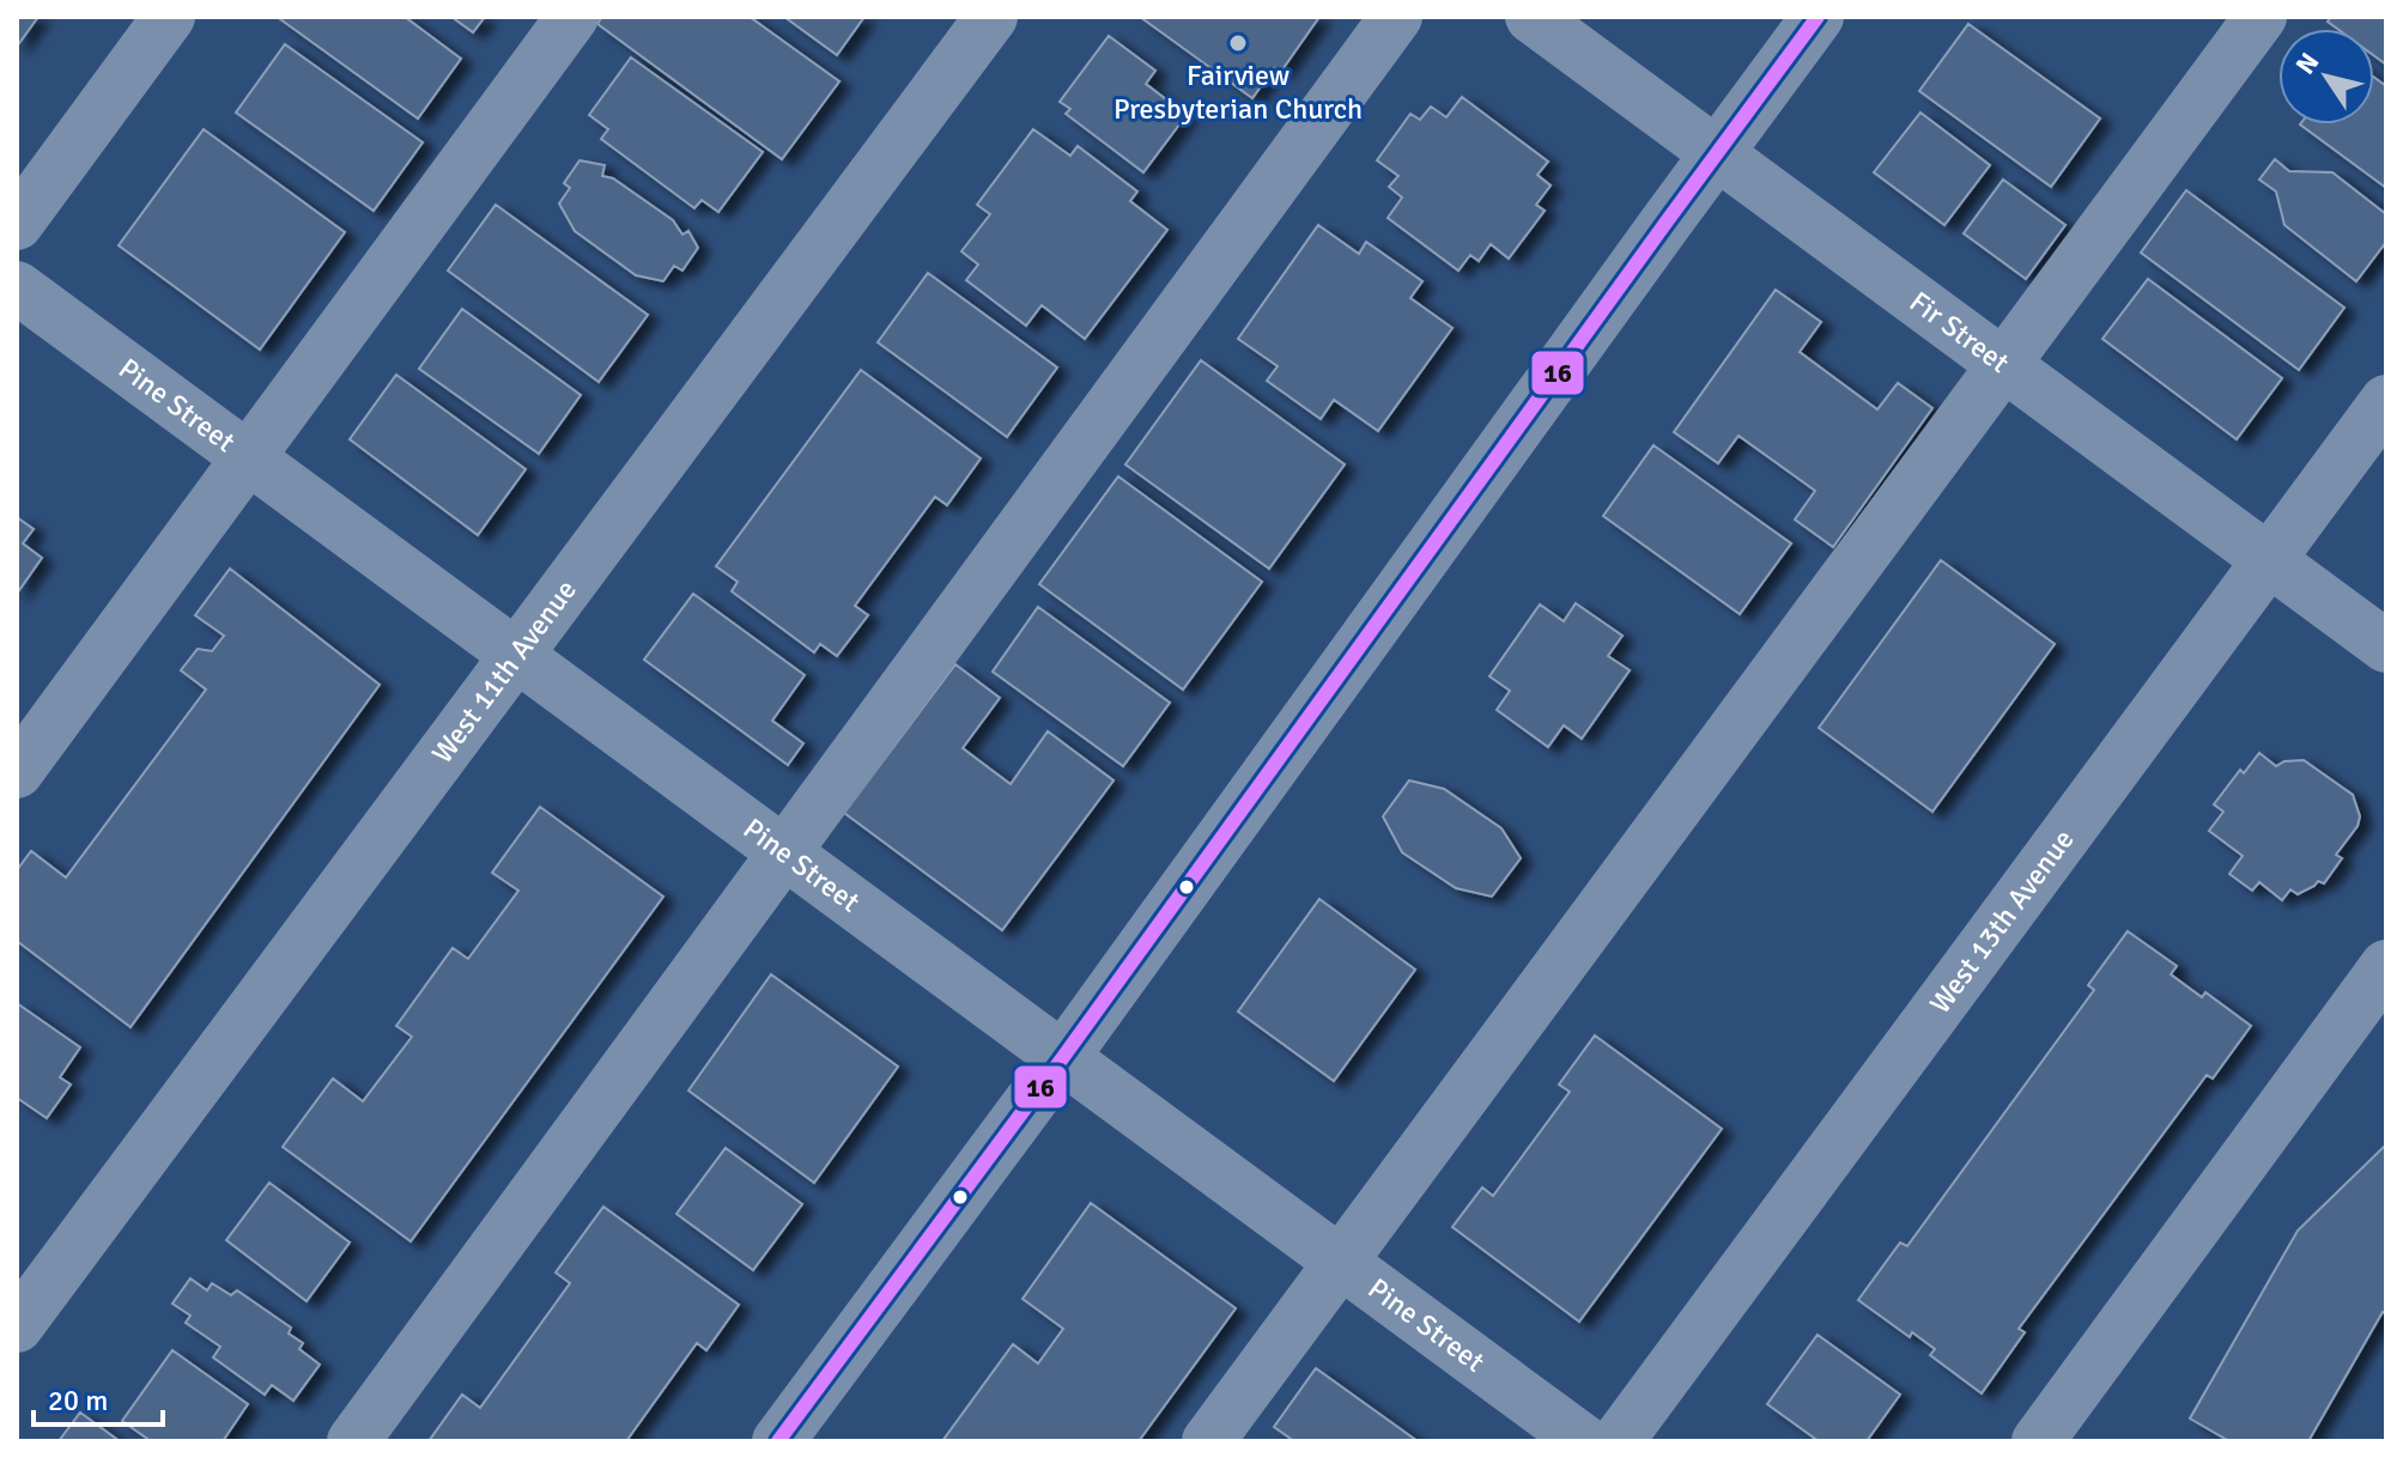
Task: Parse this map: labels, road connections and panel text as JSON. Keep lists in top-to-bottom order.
{
  "streets": {
    "street": [
      "Fir Street",
      "Pine Street",
      "West 11th Avenue",
      "West 13th Avenue"
    ]
  },
  "crossings": [
    ["Fir Street", "West 13th Avenue"],
    ["Pine Street", "West 11th Avenue"]
  ],
  "places": ["Fairview Presbyterian Church"],
  "lines": ["transit line 16"],
  "scale_bar": "20 m",
  "north": "top left"
}
